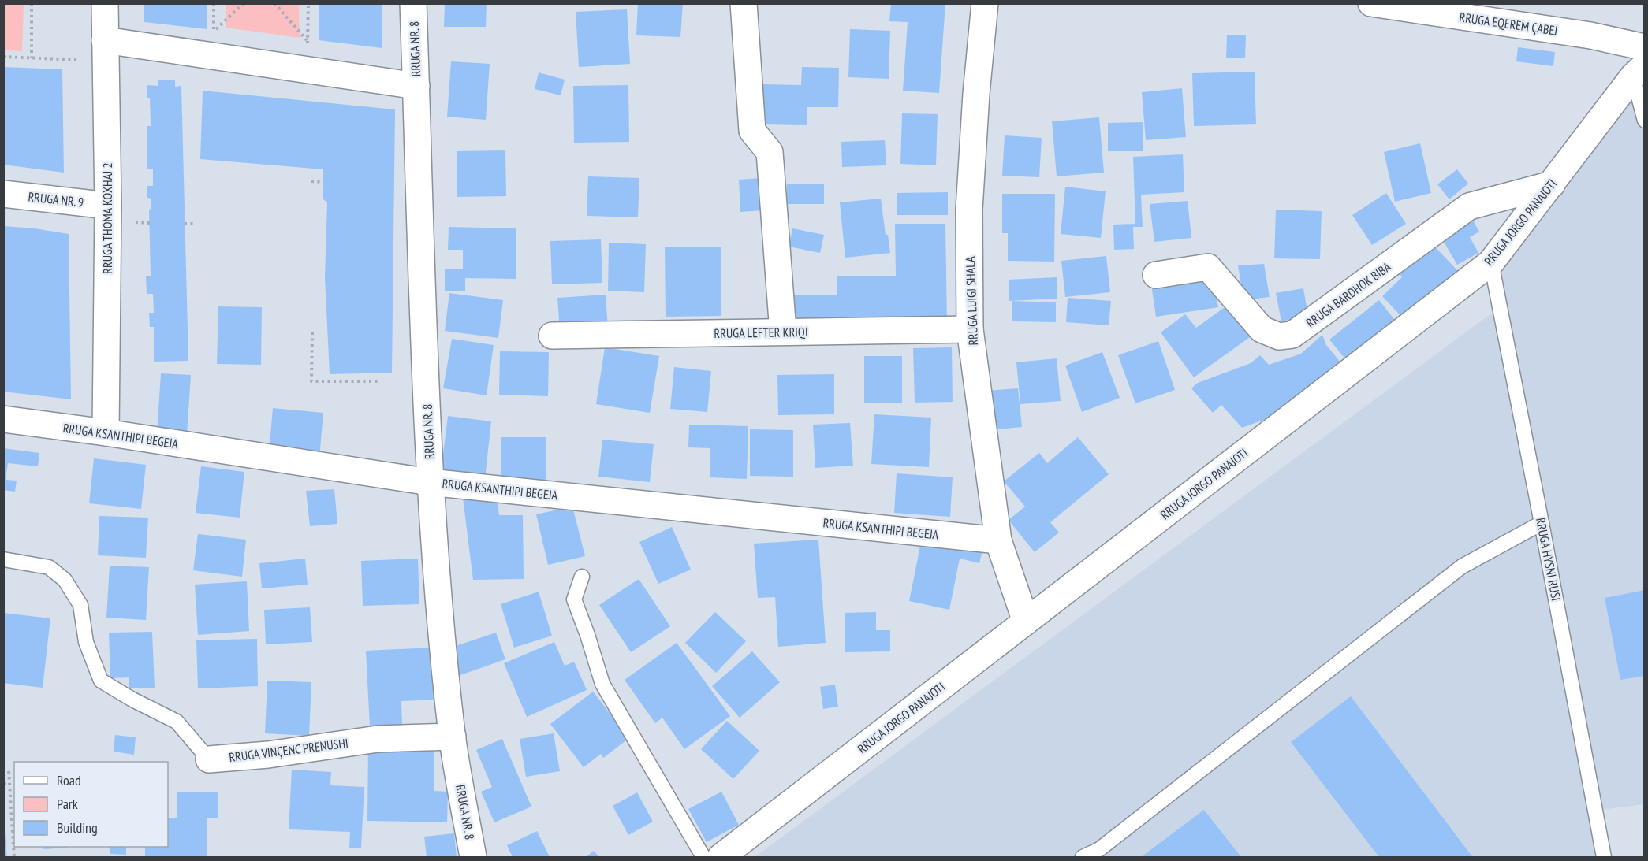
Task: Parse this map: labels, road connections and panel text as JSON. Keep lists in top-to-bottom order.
{
  "streets": {
    "street": [
      "RRUGA EQEREM ÇABEJ",
      "RRUGA NR. 8",
      "RRUGA NR. 9",
      "RRUGA THOMA KOXHAJ 2",
      "RRUGA JORGO PANAJOTI",
      "RRUGA BARDHOK BIBA",
      "RRUGA LUIGJ SHALA",
      "RRUGA LEFTER KRIQI",
      "RRUGA KSANTHIPI BEGEJA",
      "RRUGA VINÇENC PRENUSHI"
    ],
    "lane": ["RRUGA HYSNI RUSI"]
  },
  "crossings": [
    ["RRUGA NR. 8", "RRUGA KSANTHIPI BEGEJA"],
    ["RRUGA NR. 8", "RRUGA VINÇENC PRENUSHI"],
    ["RRUGA NR. 9", "RRUGA THOMA KOXHAJ 2"],
    ["RRUGA THOMA KOXHAJ 2", "RRUGA KSANTHIPI BEGEJA"],
    ["RRUGA JORGO PANAJOTI", "RRUGA BARDHOK BIBA"],
    ["RRUGA JORGO PANAJOTI", "RRUGA LUIGJ SHALA"],
    ["RRUGA JORGO PANAJOTI", "RRUGA HYSNI RUSI"],
    ["RRUGA LUIGJ SHALA", "RRUGA LEFTER KRIQI"],
    ["RRUGA LUIGJ SHALA", "RRUGA KSANTHIPI BEGEJA"]
  ],
  "legend": ["Road", "Park", "Building"]
}
